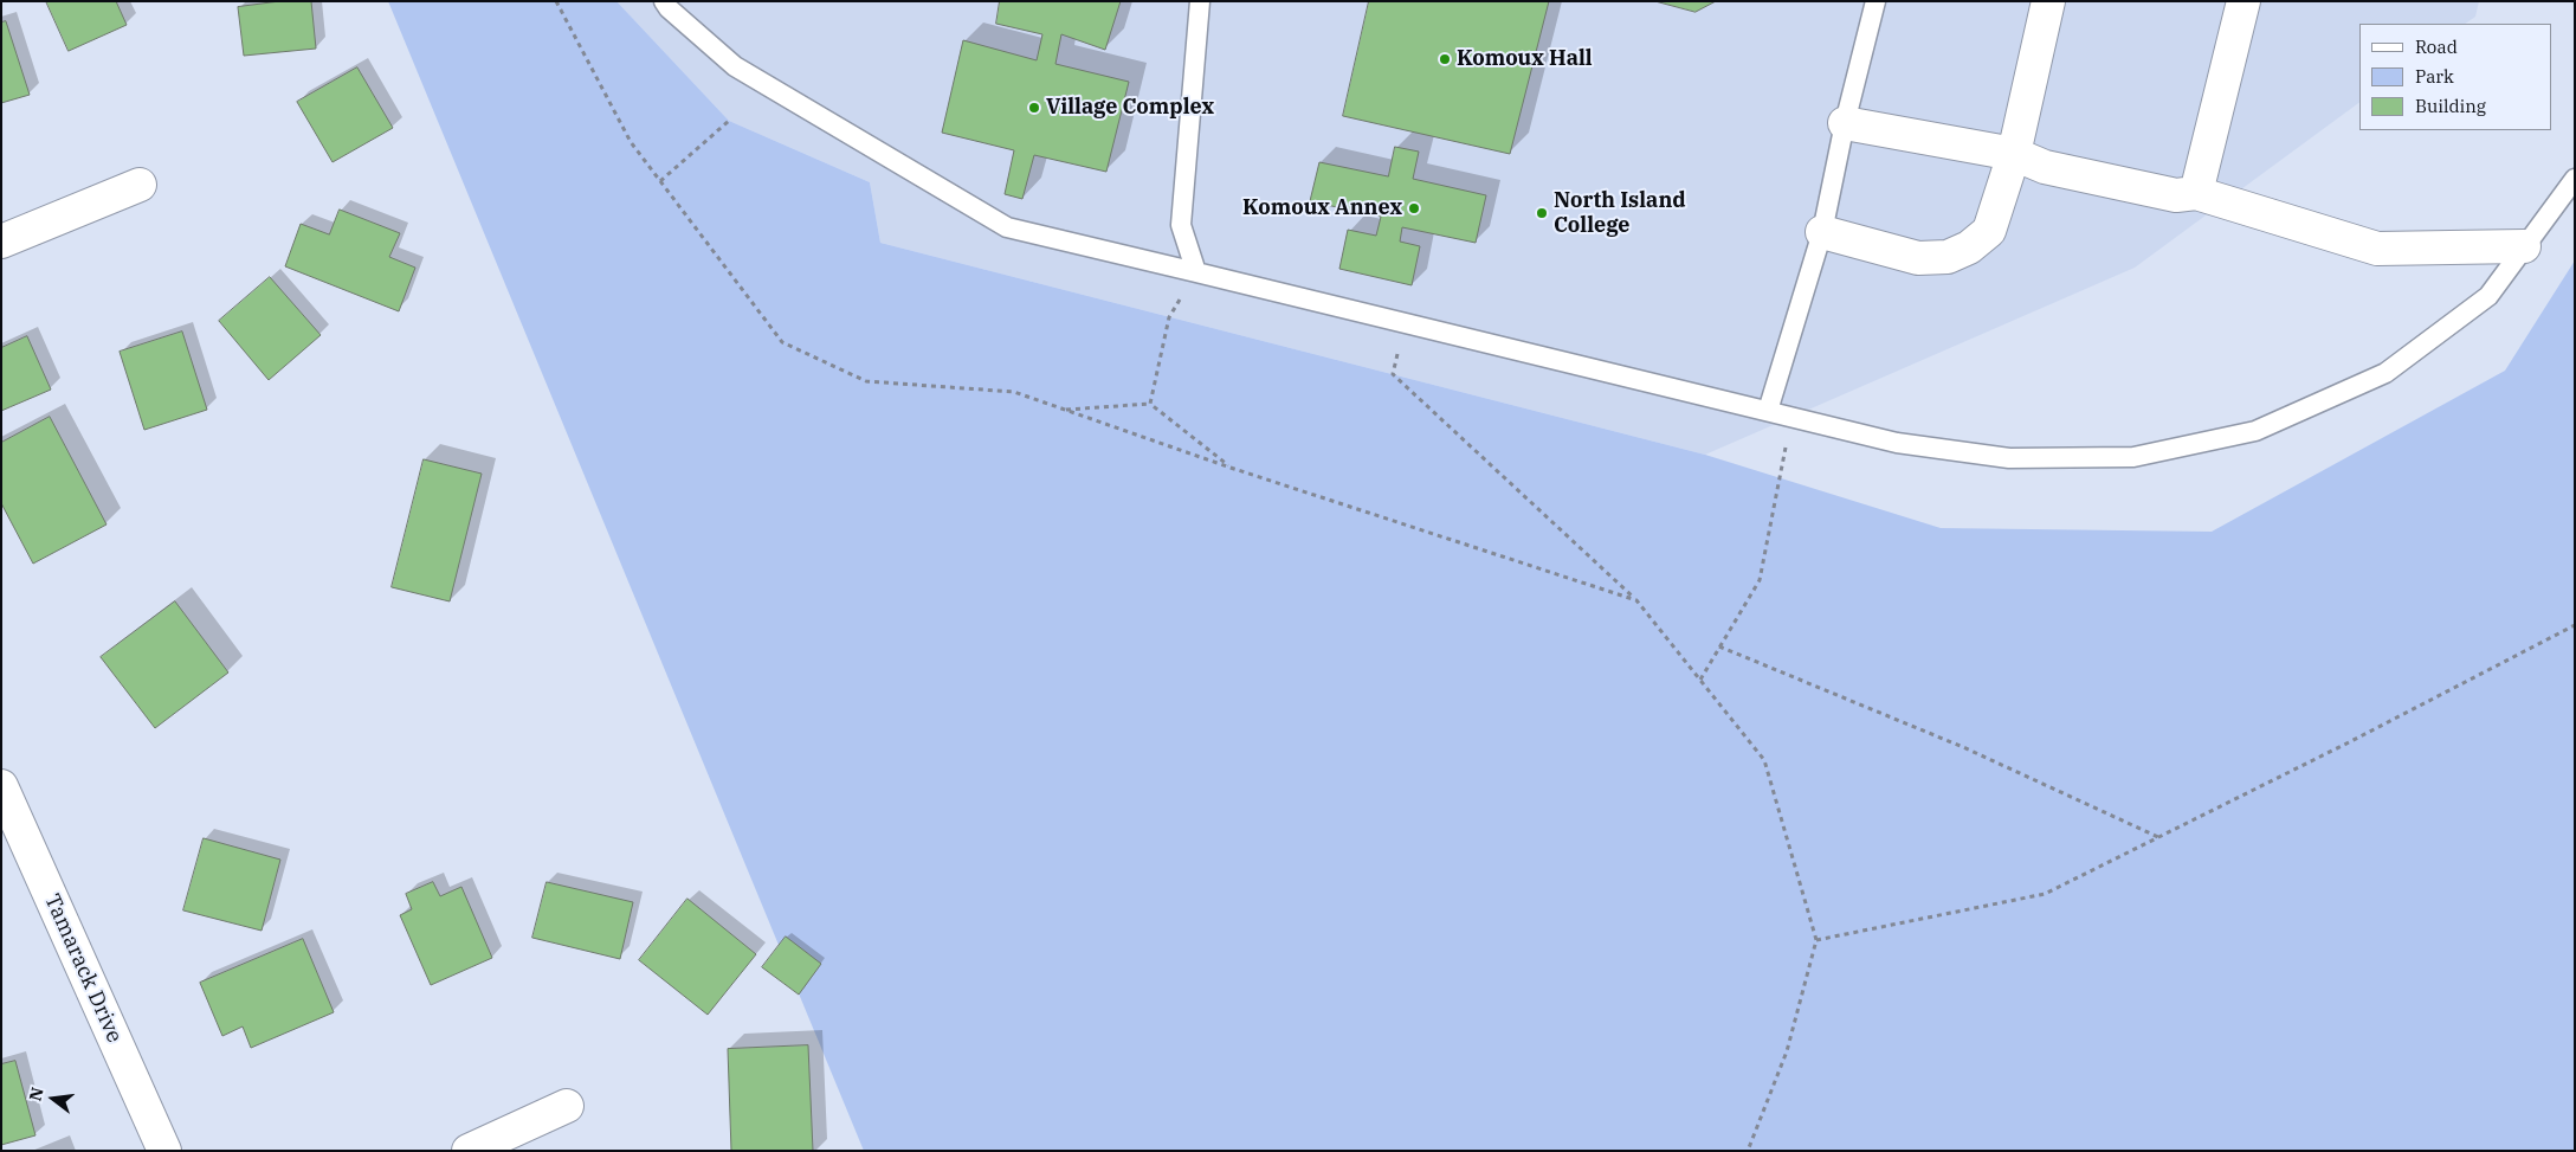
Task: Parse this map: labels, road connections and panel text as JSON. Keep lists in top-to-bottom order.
{
  "streets": {
    "street": ["Tamarack Drive"]
  },
  "places": [
    "Komoux Hall",
    "Village Complex",
    "Komoux Annex",
    "North Island College"
  ],
  "legend": ["Road", "Park", "Building"],
  "north": "left"
}
